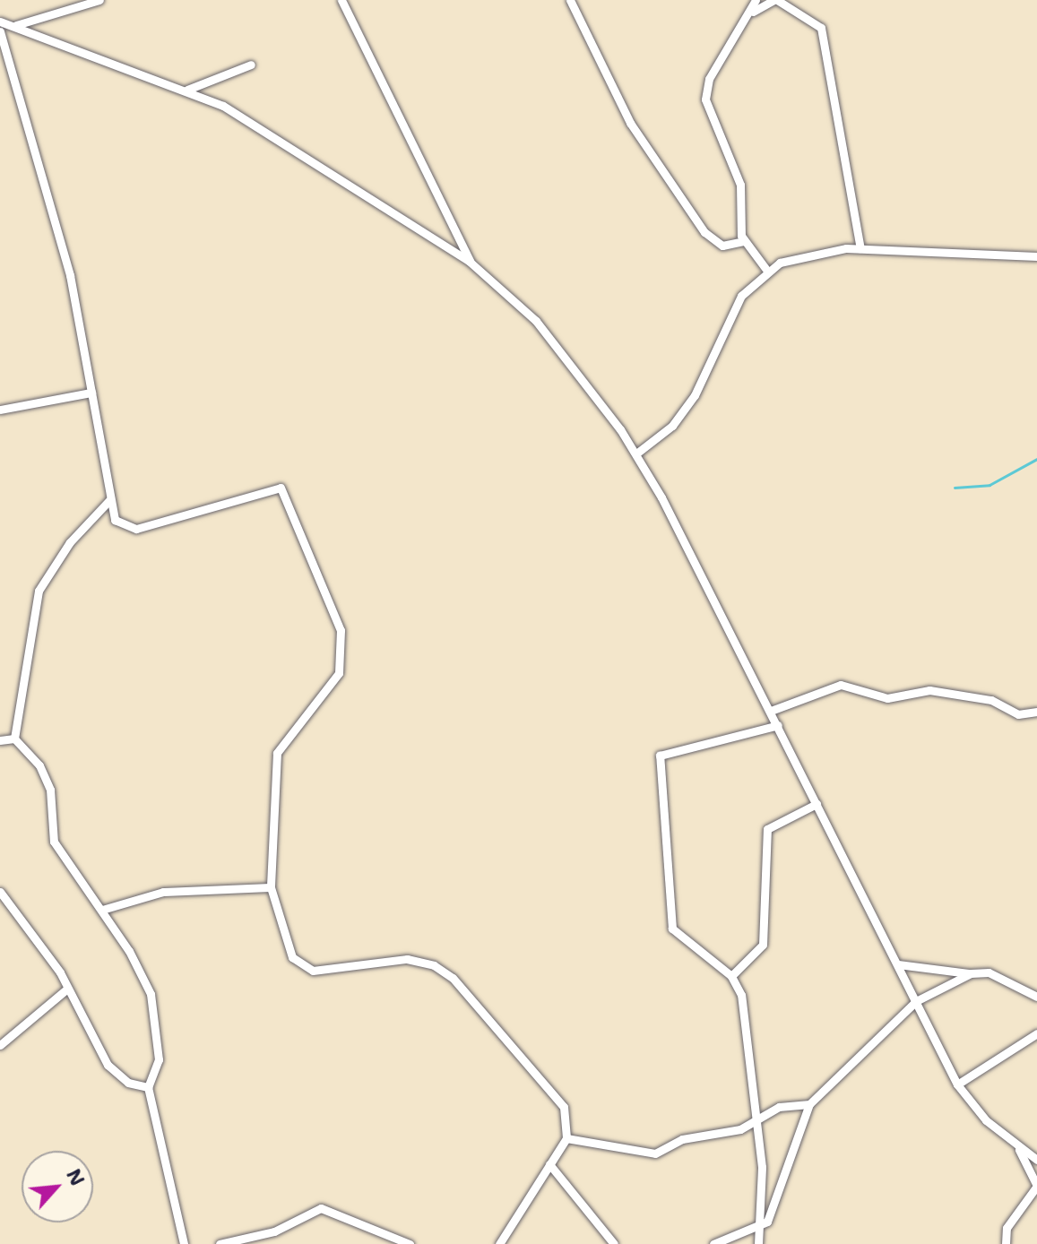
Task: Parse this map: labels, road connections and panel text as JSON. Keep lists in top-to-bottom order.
{
  "north": "top right"
}
